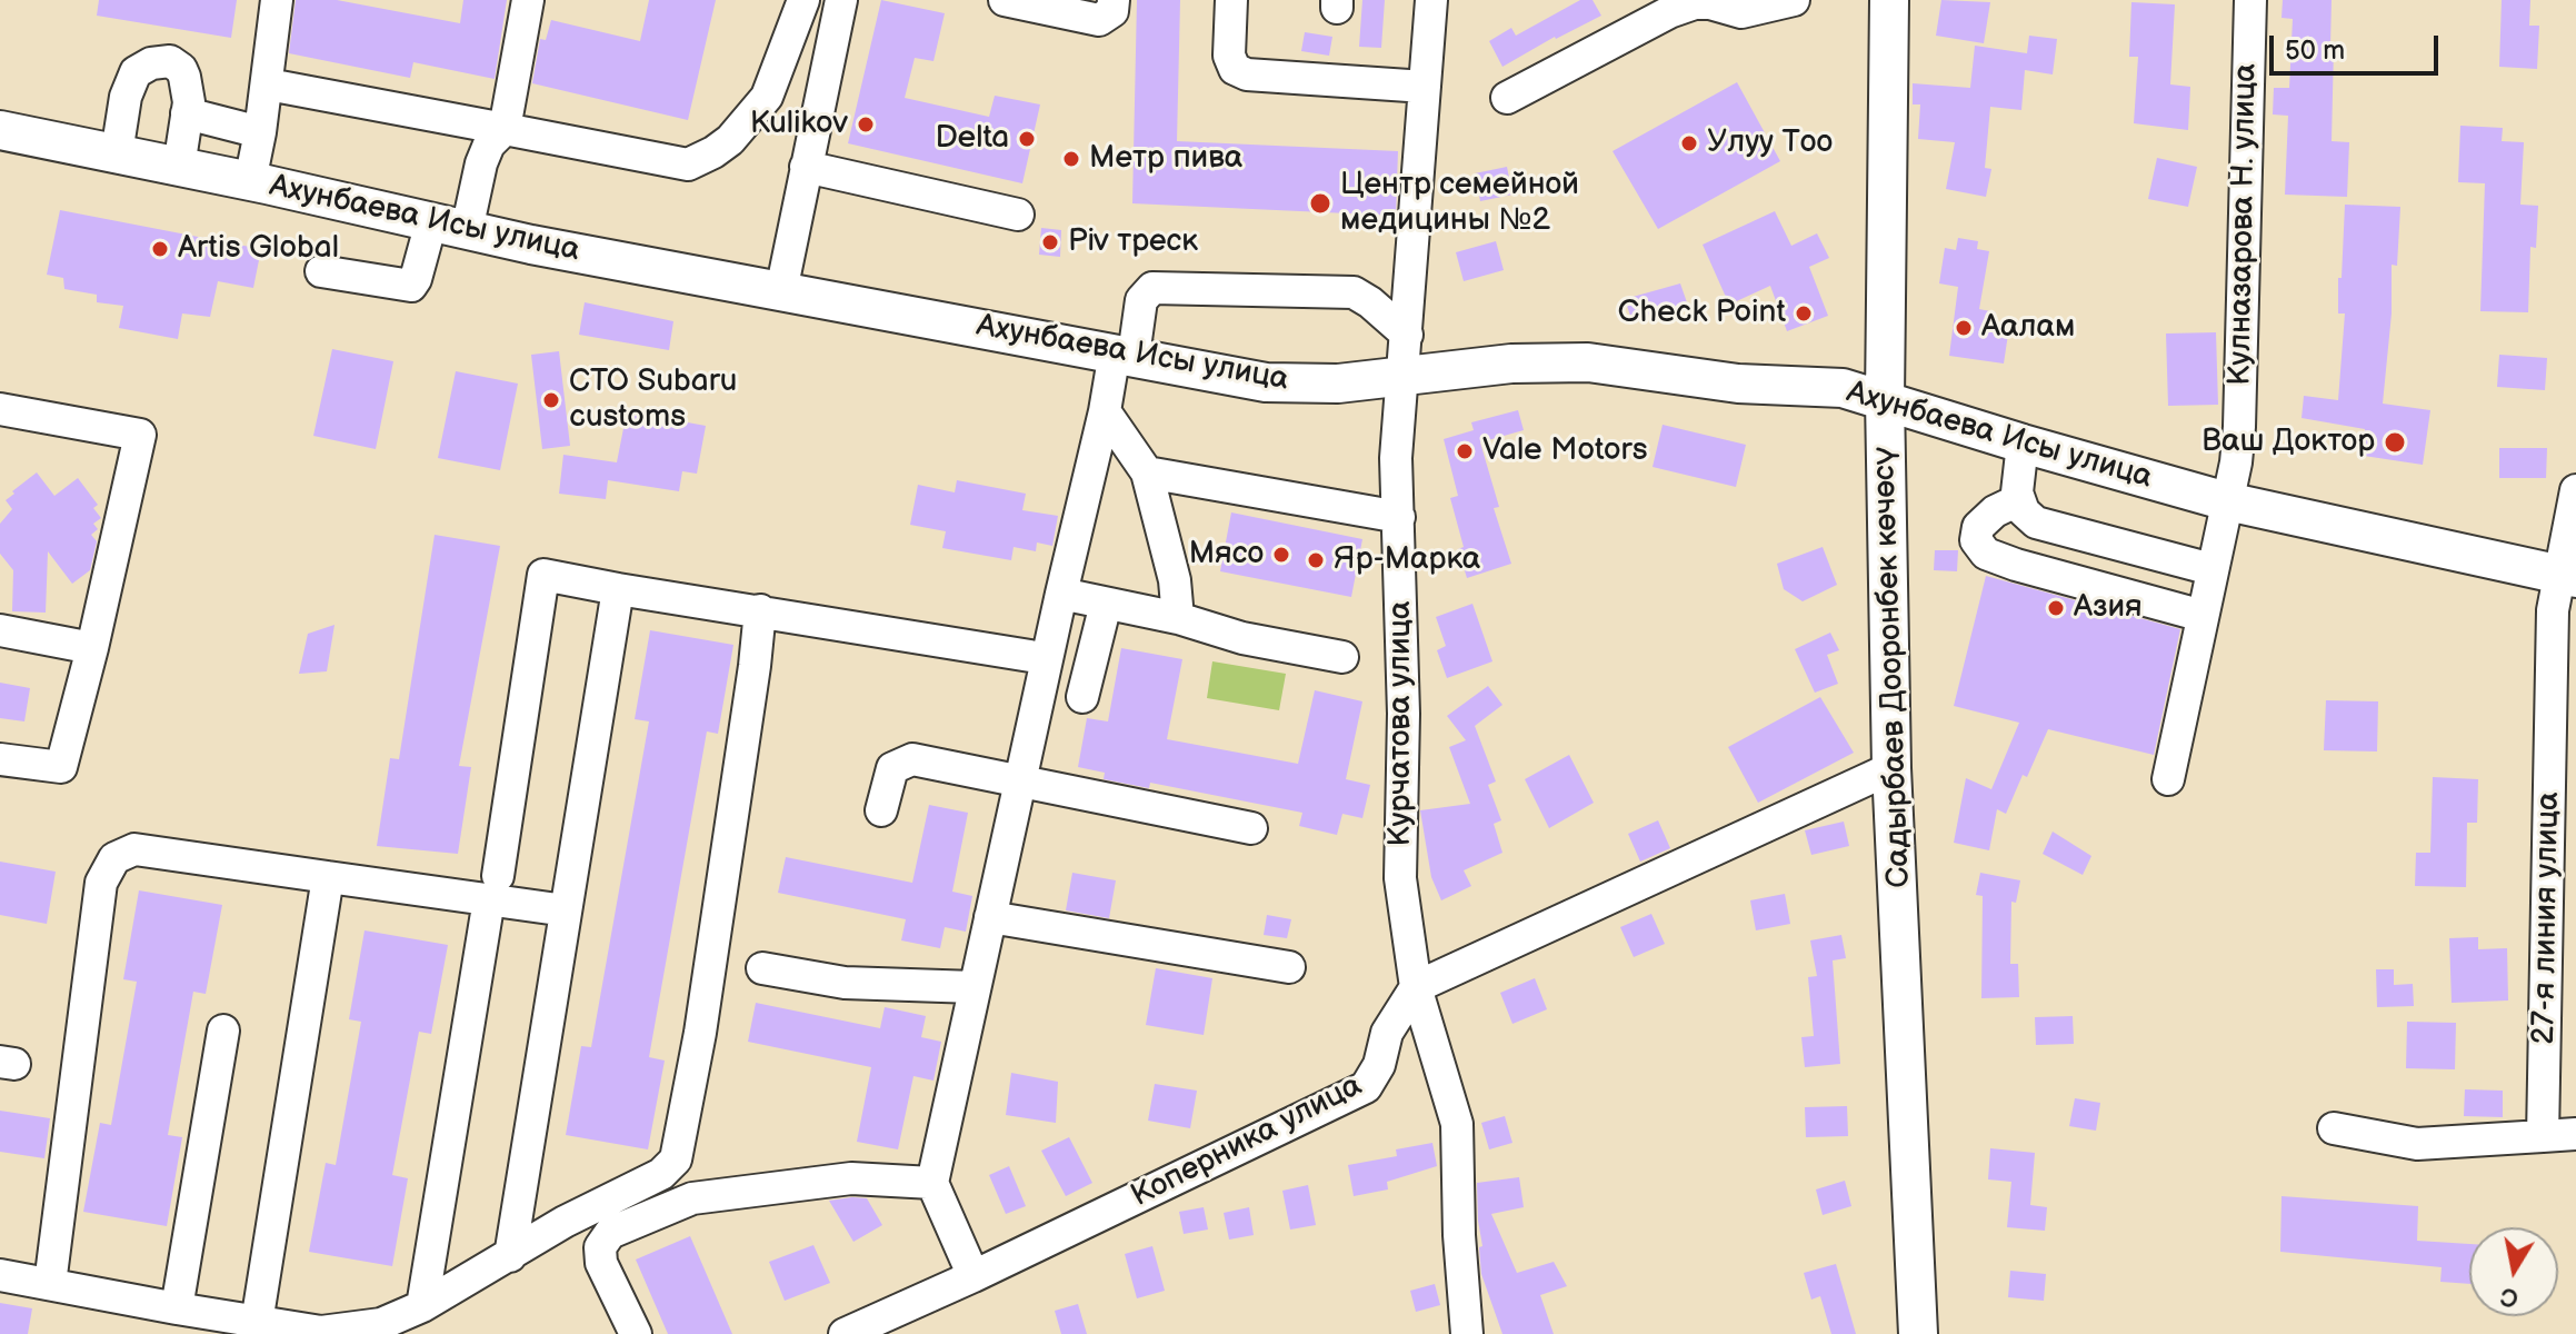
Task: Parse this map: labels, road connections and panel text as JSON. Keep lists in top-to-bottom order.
{
  "streets": {
    "main road": ["Ахунбаева Исы улица", "Садырбаев Дооронбек көчөсү"],
    "street": [
      "Кулназарова Н. улица",
      "Курчатова улица",
      "27-я линия улица",
      "Коперника улица"
    ]
  },
  "crossings": [
    ["Ахунбаева Исы улица", "Кулназарова Н. улица"],
    ["Ахунбаева Исы улица", "Садырбаев Дооронбек көчөсү"],
    ["Ахунбаева Исы улица", "Курчатова улица"],
    ["Ахунбаева Исы улица", "27-я линия улица"],
    ["Курчатова улица", "Коперника улица"]
  ],
  "places": [
    "Kulikov",
    "Delta",
    "Улуу Тоо",
    "Метр пива",
    "Центр семейной медицины №2",
    "Piv треск",
    "Artis Global",
    "Check Point",
    "Аалам",
    "СТО Subaru customs",
    "Ваш Доктор",
    "Vale Motors",
    "Мясо",
    "Яр-Марка",
    "Азия"
  ],
  "scale_bar": "50 m",
  "north": "bottom"
}
